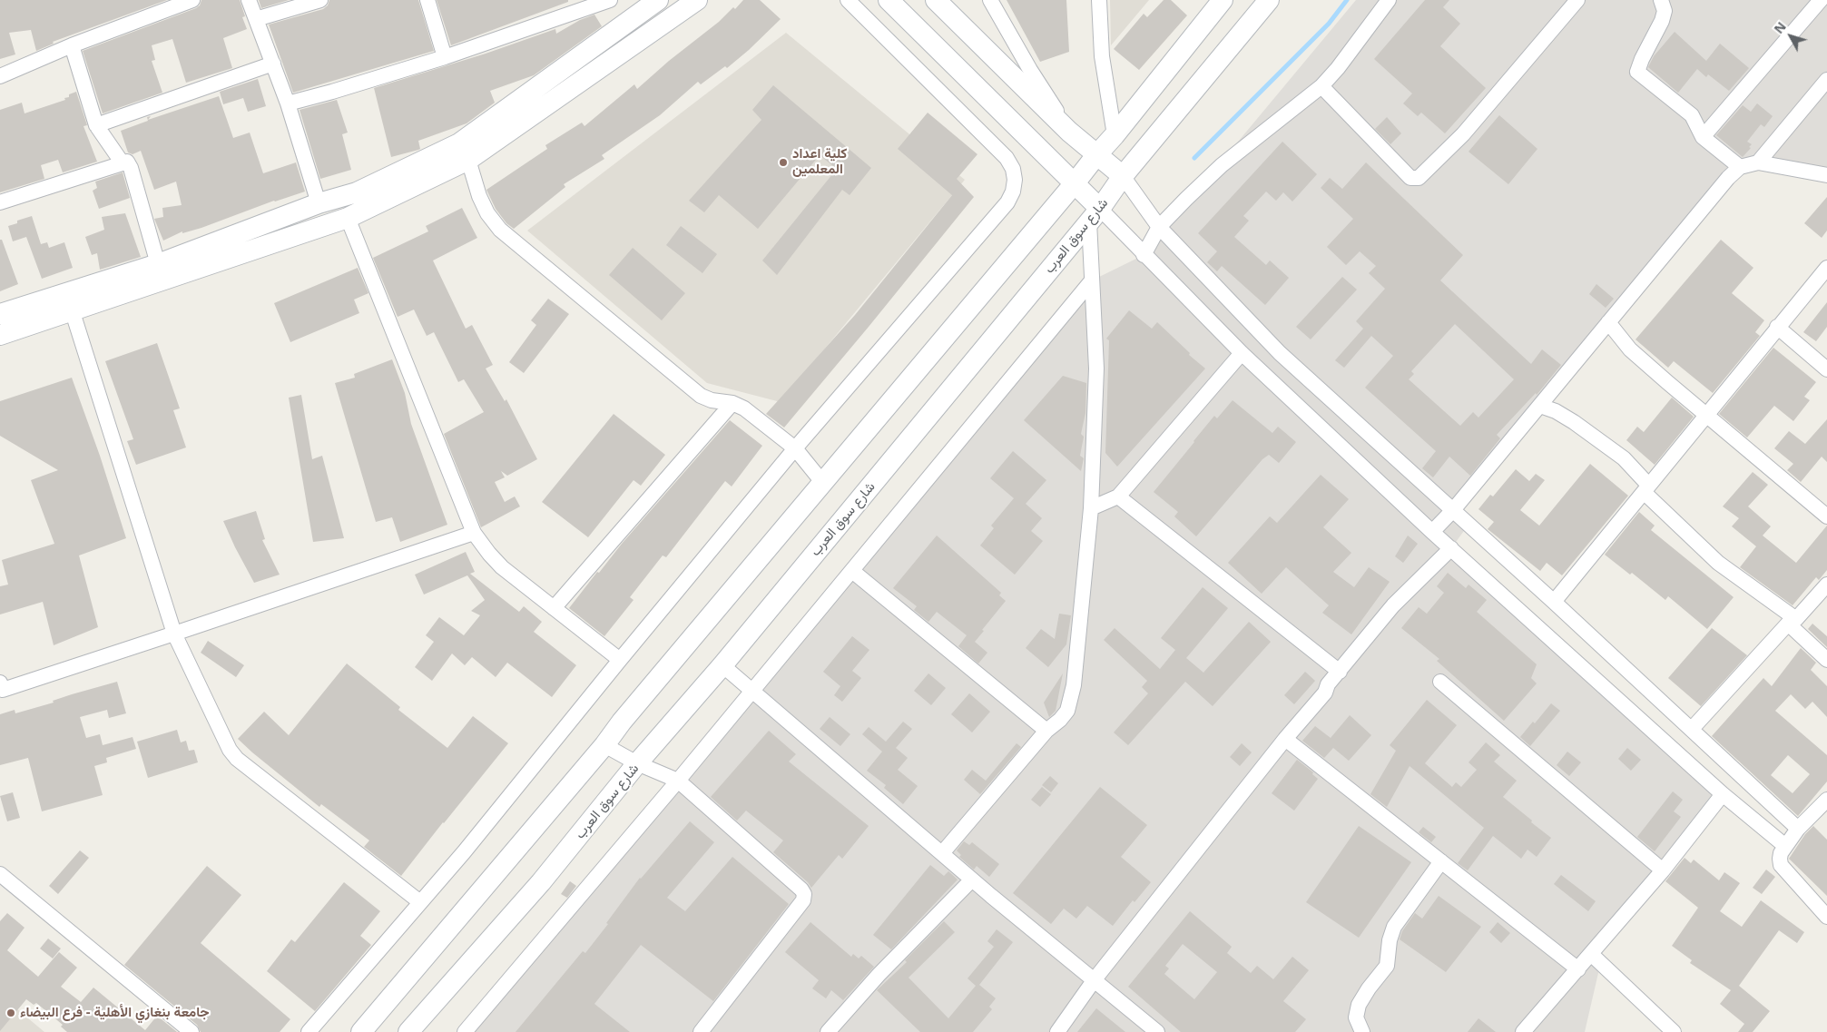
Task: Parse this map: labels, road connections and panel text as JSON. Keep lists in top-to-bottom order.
{
  "streets": {
    "main road": ["شارع سوق العرب"]
  },
  "places": ["كلية اعداد المعلمين", "جامعة بنغازي الأهلية - فرع البيضاء"],
  "north": "top left"
}
